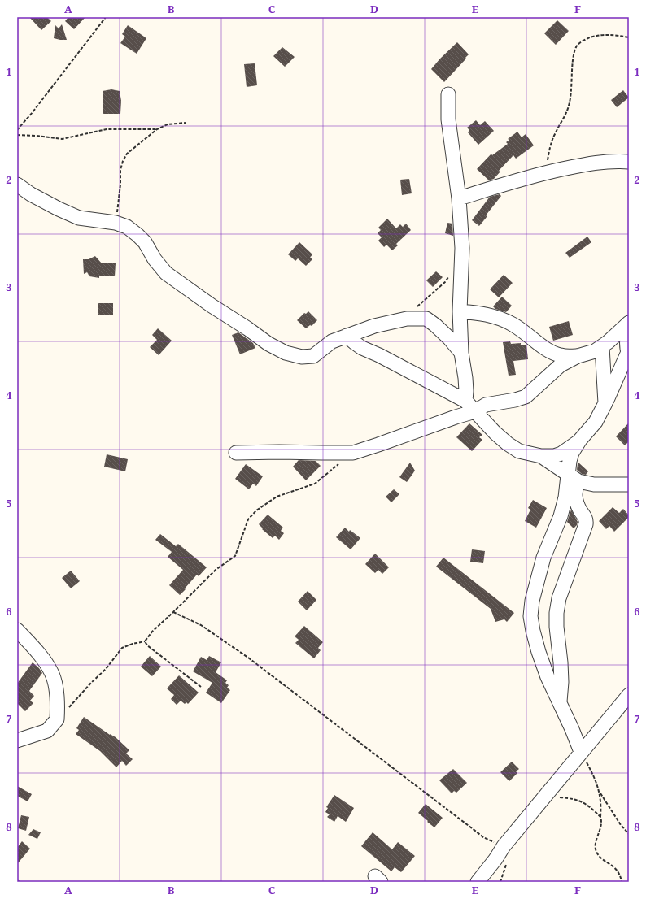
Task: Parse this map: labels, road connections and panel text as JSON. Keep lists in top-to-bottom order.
{
  "grid": {
    "columns": [
      "A",
      "B",
      "C",
      "D",
      "E",
      "F"
    ],
    "rows": [
      "1",
      "2",
      "3",
      "4",
      "5",
      "6",
      "7",
      "8"
    ]
  }
}
